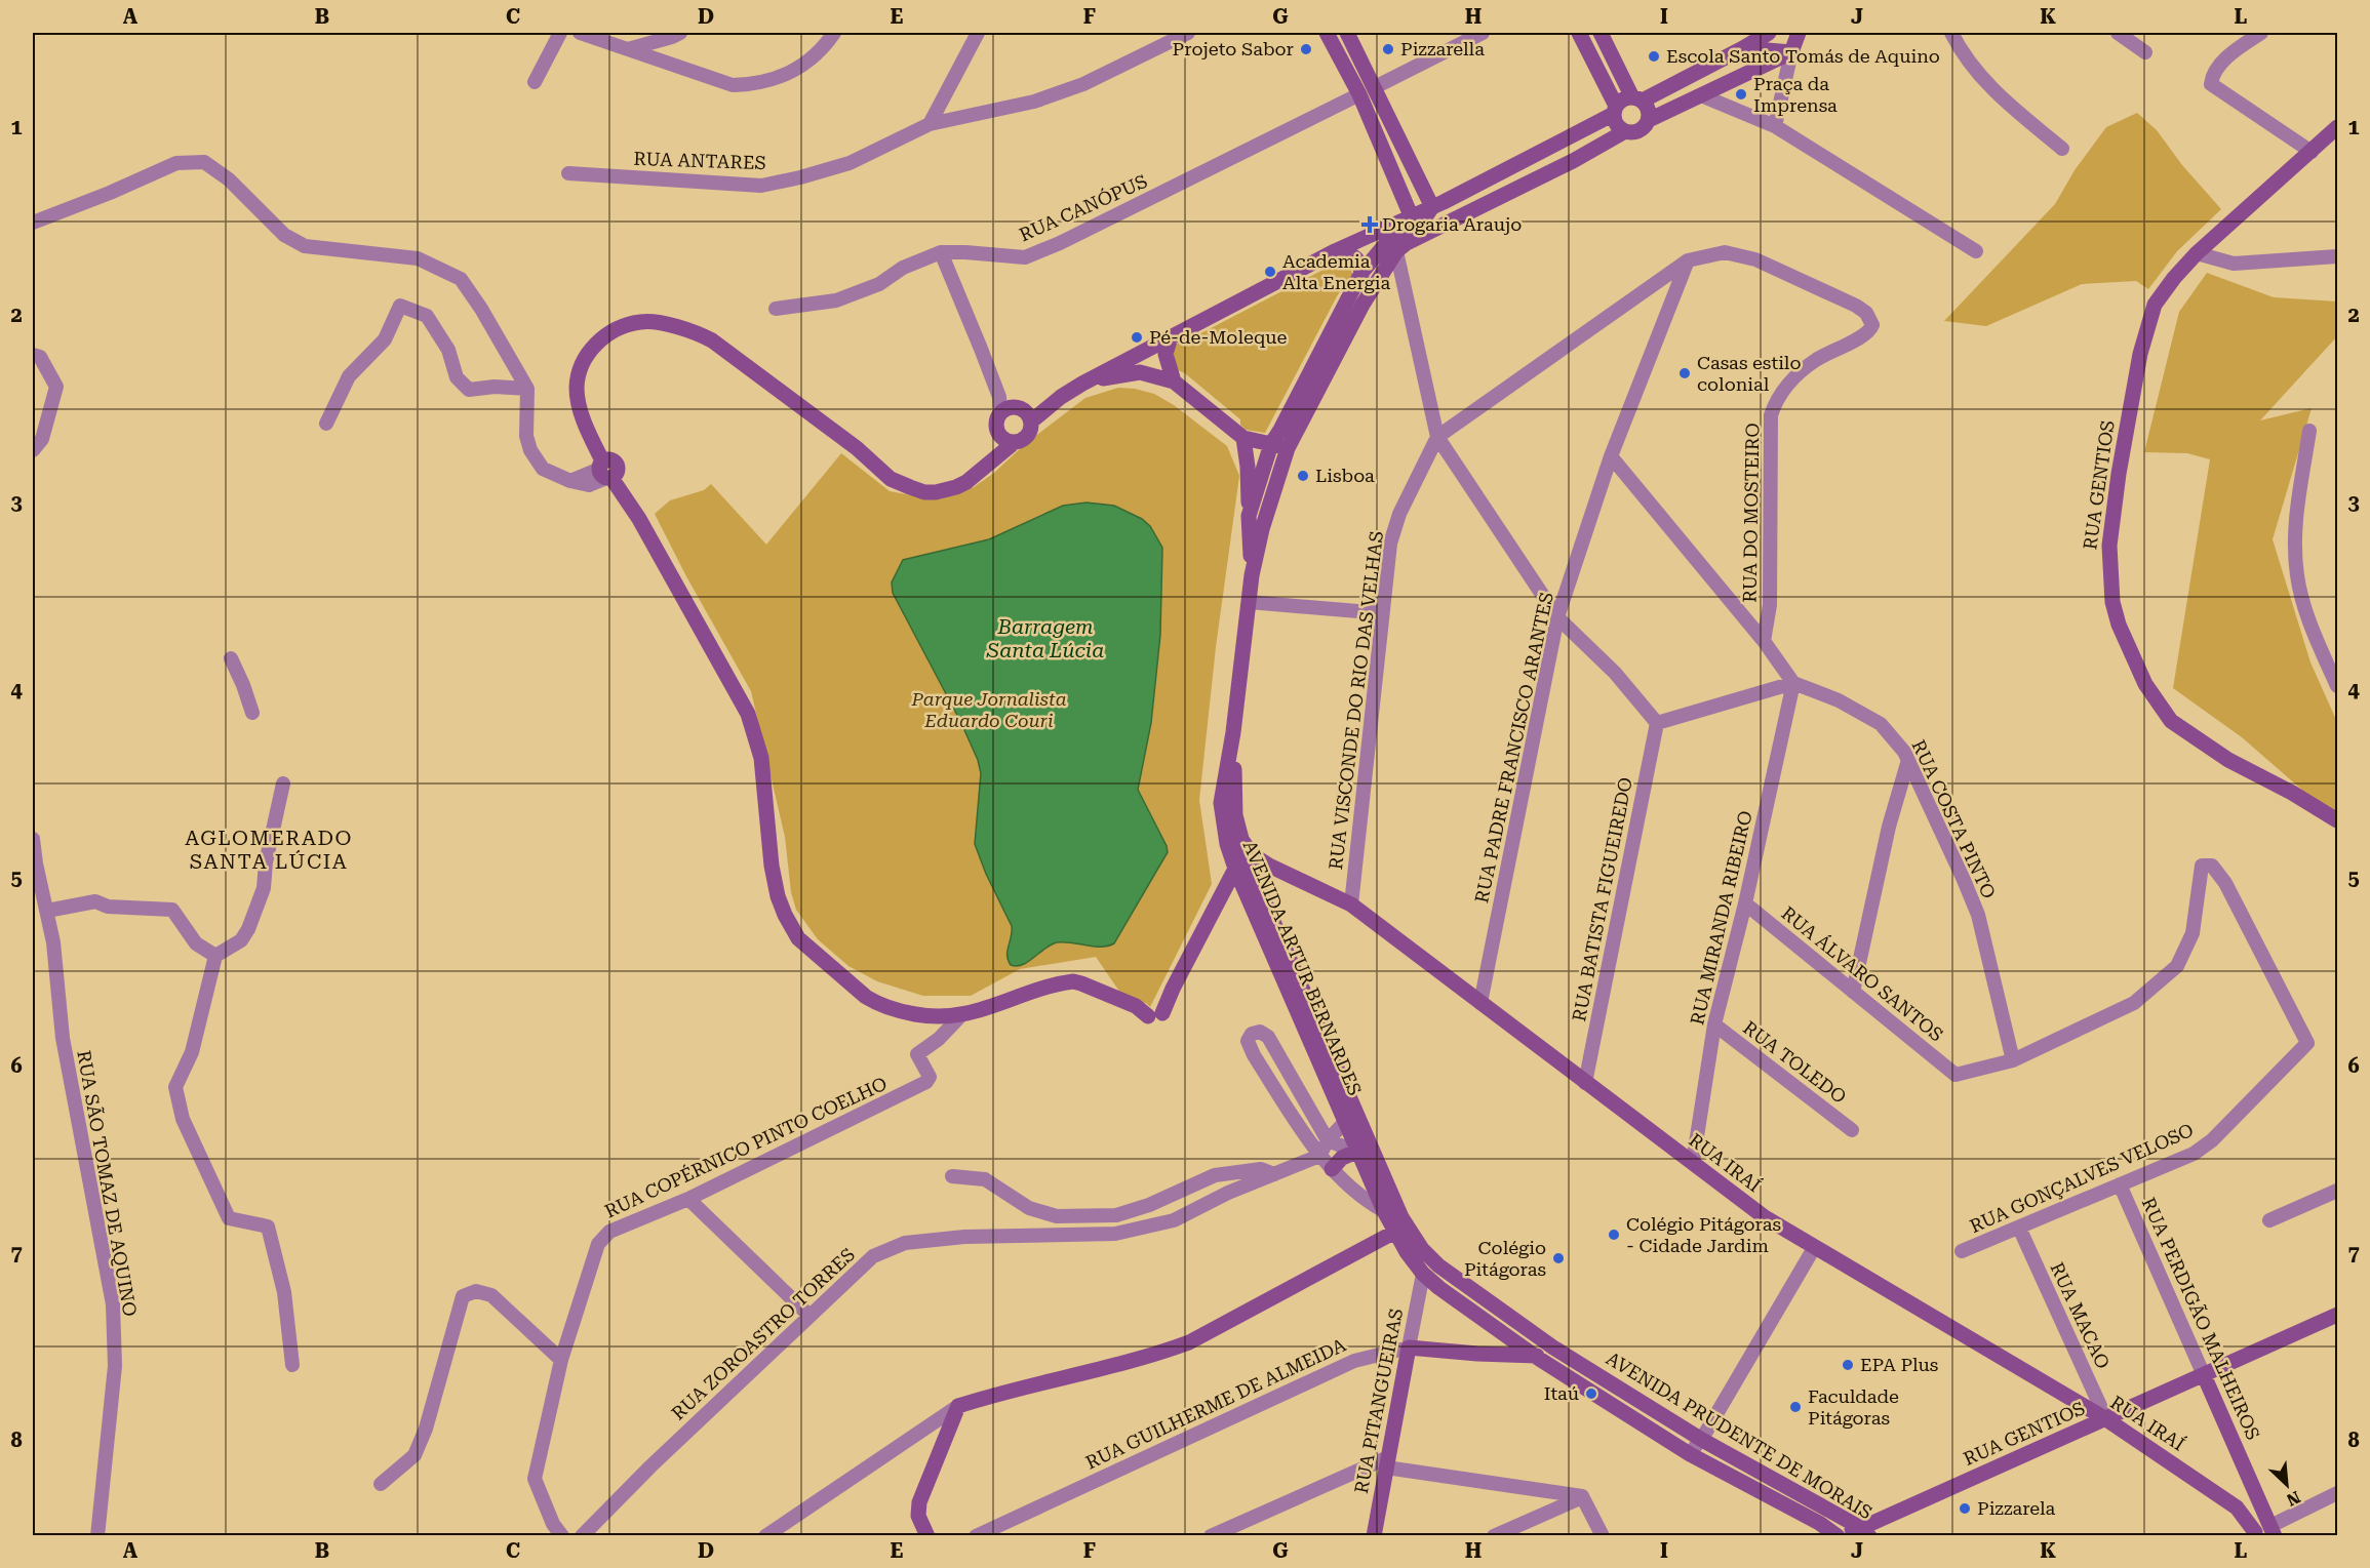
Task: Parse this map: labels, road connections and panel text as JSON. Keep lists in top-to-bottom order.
{
  "streets": {
    "street": [
      "RUA ANTARES",
      "RUA CANÓPUS",
      "RUA GENTIOS",
      "RUA DO MOSTEIRO",
      "RUA VISCONDE DO RIO DAS VELHAS",
      "RUA PADRE FRANCISCO ARANTES",
      "RUA COSTA PINTO",
      "RUA BATISTA FIGUEIREDO",
      "RUA MIRANDA RIBEIRO",
      "AVENIDA ARTUR BERNARDES",
      "RUA ÁLVARO SANTOS",
      "RUA TOLEDO",
      "RUA COPÉRNICO PINTO COELHO",
      "RUA IRAÍ",
      "RUA GONÇALVES VELOSO",
      "RUA SÃO TOMAZ DE AQUINO",
      "RUA MACAO",
      "RUA PERDIGÃO MALHEIROS",
      "RUA ZOROASTRO TORRES",
      "RUA PITANGUEIRAS",
      "RUA GUILHERME DE ALMEIDA",
      "AVENIDA PRUDENTE DE MORAIS"
    ]
  },
  "crossings": [
    ["RUA GENTIOS", "RUA IRAÍ"],
    ["RUA GENTIOS", "RUA MACAO"],
    ["RUA GENTIOS", "RUA PERDIGÃO MALHEIROS"],
    ["RUA GENTIOS", "AVENIDA PRUDENTE DE MORAIS"],
    ["RUA DO MOSTEIRO", "RUA PADRE FRANCISCO ARANTES"],
    ["RUA VISCONDE DO RIO DAS VELHAS", "RUA IRAÍ"],
    ["RUA PADRE FRANCISCO ARANTES", "RUA IRAÍ"],
    ["RUA COSTA PINTO", "RUA MIRANDA RIBEIRO"],
    ["RUA COSTA PINTO", "RUA ÁLVARO SANTOS"],
    ["RUA COSTA PINTO", "RUA GONÇALVES VELOSO"],
    ["RUA BATISTA FIGUEIREDO", "RUA IRAÍ"],
    ["RUA MIRANDA RIBEIRO", "RUA ÁLVARO SANTOS"],
    ["RUA MIRANDA RIBEIRO", "RUA TOLEDO"],
    ["RUA MIRANDA RIBEIRO", "RUA IRAÍ"],
    ["AVENIDA ARTUR BERNARDES", "RUA IRAÍ"],
    ["AVENIDA ARTUR BERNARDES", "AVENIDA PRUDENTE DE MORAIS"],
    ["RUA ÁLVARO SANTOS", "RUA GONÇALVES VELOSO"],
    ["RUA IRAÍ", "RUA MACAO"],
    ["RUA GONÇALVES VELOSO", "RUA MACAO"],
    ["RUA GONÇALVES VELOSO", "RUA PERDIGÃO MALHEIROS"],
    ["RUA ZOROASTRO TORRES", "AVENIDA PRUDENTE DE MORAIS"],
    ["RUA PITANGUEIRAS", "RUA GUILHERME DE ALMEIDA"],
    ["RUA PITANGUEIRAS", "AVENIDA PRUDENTE DE MORAIS"],
    ["RUA GUILHERME DE ALMEIDA", "AVENIDA PRUDENTE DE MORAIS"]
  ],
  "districts": ["AGLOMERADO SANTA LÚCIA"],
  "water": ["Barragem Santa Lúcia"],
  "parks": ["Parque Jornalista Eduardo Couri"],
  "places": {
    "other": [
      "Projeto Sabor",
      "Pizzarella",
      "Escola Santo Tomás de Aquino",
      "Praça da Imprensa",
      "Academia Alta Energia",
      "Pé-de-Moleque",
      "Casas estilo colonial",
      "Lisboa",
      "Colégio Pitágoras - Cidade Jardim",
      "Colégio Pitágoras",
      "EPA Plus",
      "Itaú",
      "Faculdade Pitágoras",
      "Pizzarela"
    ],
    "health": ["Drogaria Araujo"]
  },
  "north": "bottom right",
  "grid": {
    "columns": [
      "A",
      "B",
      "C",
      "D",
      "E",
      "F",
      "G",
      "H",
      "I",
      "J",
      "K",
      "L"
    ],
    "rows": [
      "1",
      "2",
      "3",
      "4",
      "5",
      "6",
      "7",
      "8"
    ]
  }
}
